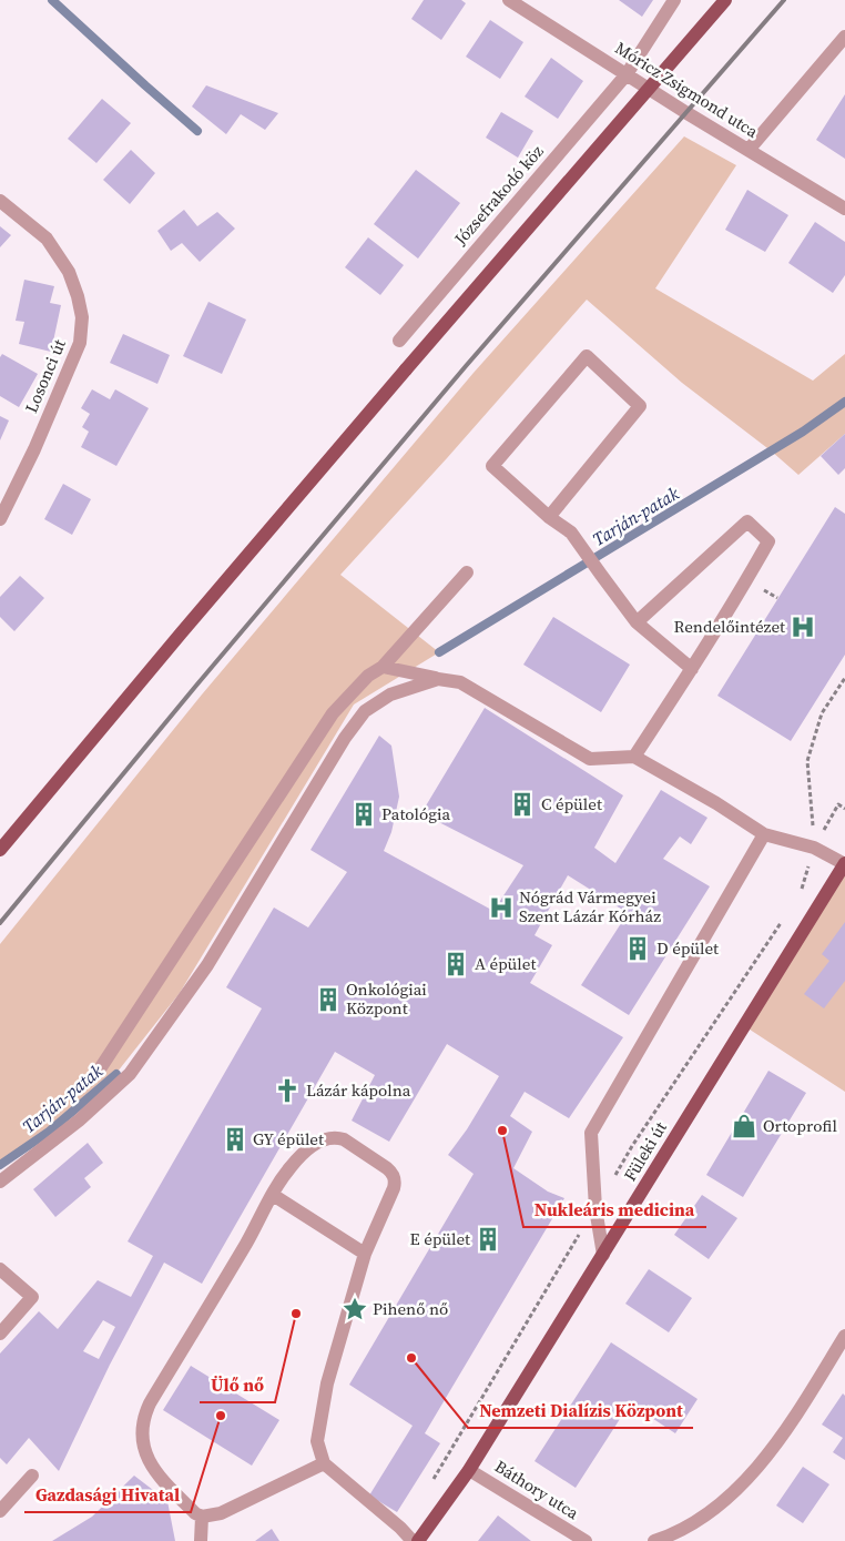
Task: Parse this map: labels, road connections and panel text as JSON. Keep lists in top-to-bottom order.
{
  "streets": {
    "main road": ["Füleki út"],
    "street": [
      "Móricz Zsigmond utca",
      "Józsefrakodó köz",
      "Losonci út",
      "Báthory utca"
    ]
  },
  "crossings": [
    ["Móricz Zsigmond utca", "Józsefrakodó köz"],
    ["Füleki út", "Báthory utca"]
  ],
  "water": ["Tarján-patak"],
  "places": {
    "hospital": ["Rendelőintézet", "Nógrád Vármegyei Szent Lázár Kórház"],
    "building": [
      "C épület",
      "Patológia",
      "D épület",
      "A épület",
      "Onkológiai Központ",
      "GY épület",
      "E épület"
    ],
    "church": ["Lázár kápolna"],
    "shop": ["Ortoprofil"],
    "other": [
      "Nukleáris medicina",
      "Ülő nő",
      "Nemzeti Dialízis Központ",
      "Gazdasági Hivatal"
    ],
    "place": ["Pihenő nő"]
  }
}
